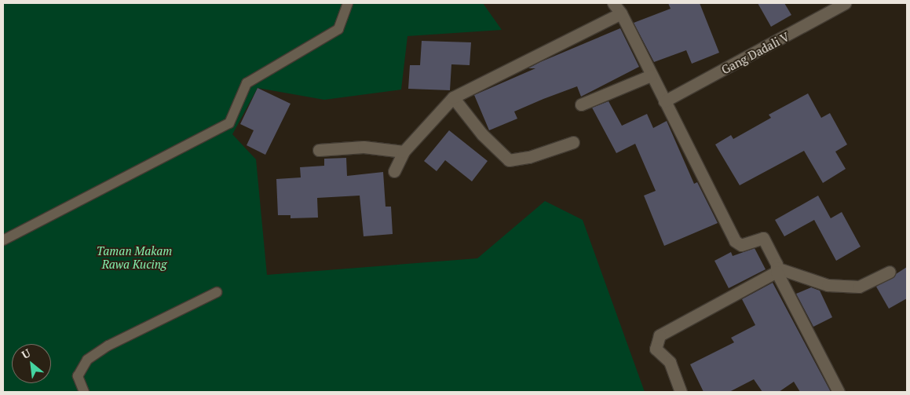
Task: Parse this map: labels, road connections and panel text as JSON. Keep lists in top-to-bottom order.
{
  "streets": {
    "street": ["Gang Dadali V"]
  },
  "parks": ["Taman Makam Rawa Kucing"],
  "north": "top left"
}
